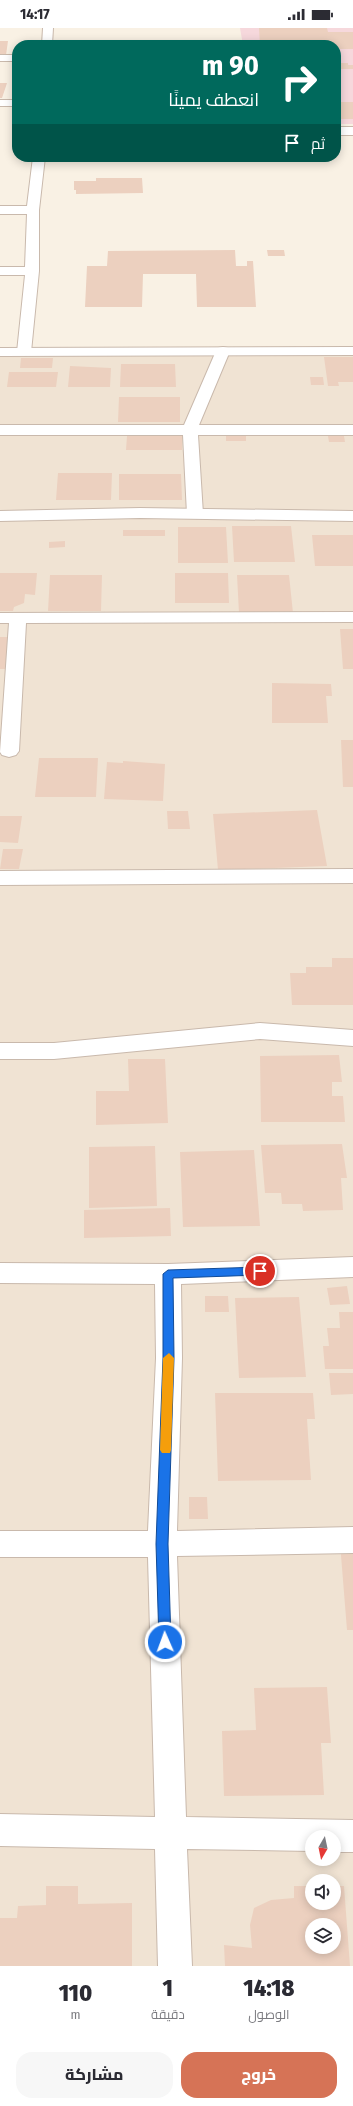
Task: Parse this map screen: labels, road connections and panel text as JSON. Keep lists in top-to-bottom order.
{
  "north": "bottom",
  "page": {
    "status": "14:17",
    "turn": ["90 m", "انعطف يمينًا"],
    "then": "ثم",
    "eta": [
      "14:18",
      "الوصول",
      "1",
      "دقيقة",
      "110",
      "m"
    ],
    "buttons": ["خروج", "مشاركة"]
  }
}
